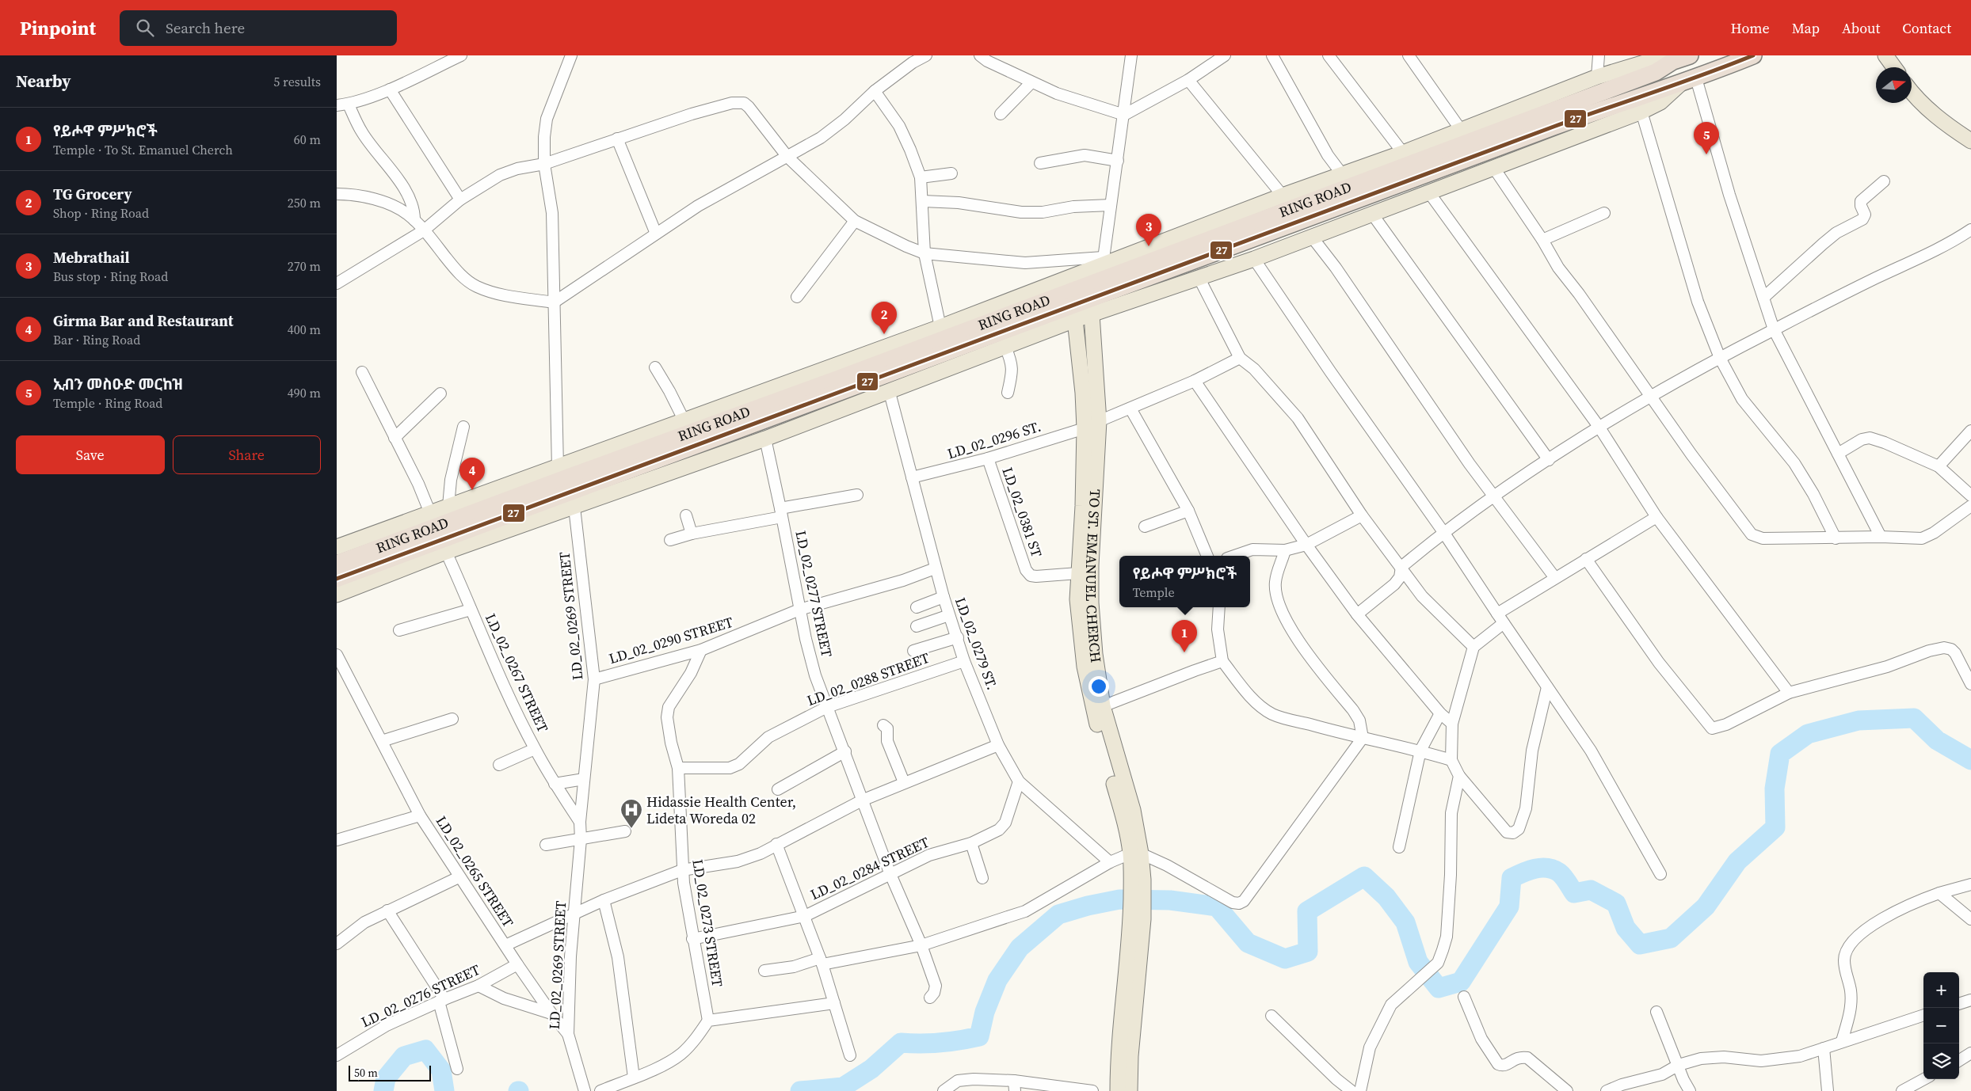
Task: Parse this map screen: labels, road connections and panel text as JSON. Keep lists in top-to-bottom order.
{
  "streets": {
    "highway": ["RING ROAD"],
    "main road": ["TO ST. EMANUEL CHERCH"],
    "street": [
      "LD_02_0296 ST.",
      "LD_02_0381 ST",
      "LD_02_0277 STREET",
      "LD_02_0269 STREET",
      "LD_02_0290 STREET",
      "LD_02_0279 ST.",
      "LD_02_0267 STREET",
      "LD_02_0288 STREET",
      "LD_02_0284 STREET",
      "LD_02_0265 STREET",
      "LD_02_0273 STREET",
      "LD_02_0276 STREET"
    ]
  },
  "crossings": [
    ["LD_02_0296 ST.", "LD_02_0381 ST"],
    ["LD_02_0296 ST.", "TO ST. EMANUEL CHERCH"],
    ["LD_02_0296 ST.", "LD_02_0279 ST."],
    ["LD_02_0381 ST", "TO ST. EMANUEL CHERCH"],
    ["LD_02_0277 STREET", "LD_02_0290 STREET"],
    ["LD_02_0277 STREET", "LD_02_0288 STREET"],
    ["LD_02_0277 STREET", "LD_02_0284 STREET"],
    ["LD_02_0269 STREET", "LD_02_0290 STREET"],
    ["LD_02_0269 STREET", "LD_02_0267 STREET"],
    ["LD_02_0269 STREET", "LD_02_0265 STREET"],
    ["LD_02_0290 STREET", "LD_02_0279 ST."],
    ["LD_02_0290 STREET", "LD_02_0273 STREET"],
    ["LD_02_0279 ST.", "LD_02_0288 STREET"],
    ["LD_02_0279 ST.", "LD_02_0284 STREET"],
    ["LD_02_0288 STREET", "LD_02_0273 STREET"],
    ["LD_02_0284 STREET", "LD_02_0273 STREET"],
    ["LD_02_0265 STREET", "LD_02_0276 STREET"]
  ],
  "places": {
    "hospital": ["Hidassie Health Center, Lideta Woreda 02"]
  },
  "lines": ["transit line 27"],
  "scale_bar": "50 m",
  "north": "right",
  "page": {
    "header": "Pinpoint",
    "search": "Search here",
    "nav": [
      "Home",
      "Map",
      "About",
      "Contact"
    ],
    "heading": ["Nearby", "5 results"],
    "list": [
      {
        "mark": "1",
        "name": "የይሖዋ ምሥክሮች",
        "note": "Temple · To St. Emanuel Cherch",
        "value": "60 m"
      },
      {
        "mark": "2",
        "name": "TG Grocery",
        "note": "Shop · Ring Road",
        "value": "250 m"
      },
      {
        "mark": "3",
        "name": "Mebrathail",
        "note": "Bus stop · Ring Road",
        "value": "270 m"
      },
      {
        "mark": "4",
        "name": "Girma Bar and Restaurant",
        "note": "Bar · Ring Road",
        "value": "400 m"
      },
      {
        "mark": "5",
        "name": "ኢብን መስዑድ መርከዝ",
        "note": "Temple · Ring Road",
        "value": "490 m"
      }
    ],
    "pins": [
      "5",
      "3",
      "2",
      "4",
      "1"
    ],
    "buttons": ["Save", "Share"],
    "popup": ["የይሖዋ ምሥክሮች", "Temple"],
    "map_buttons": ["+", "−"],
    "scale": "50 m"
  }
}
